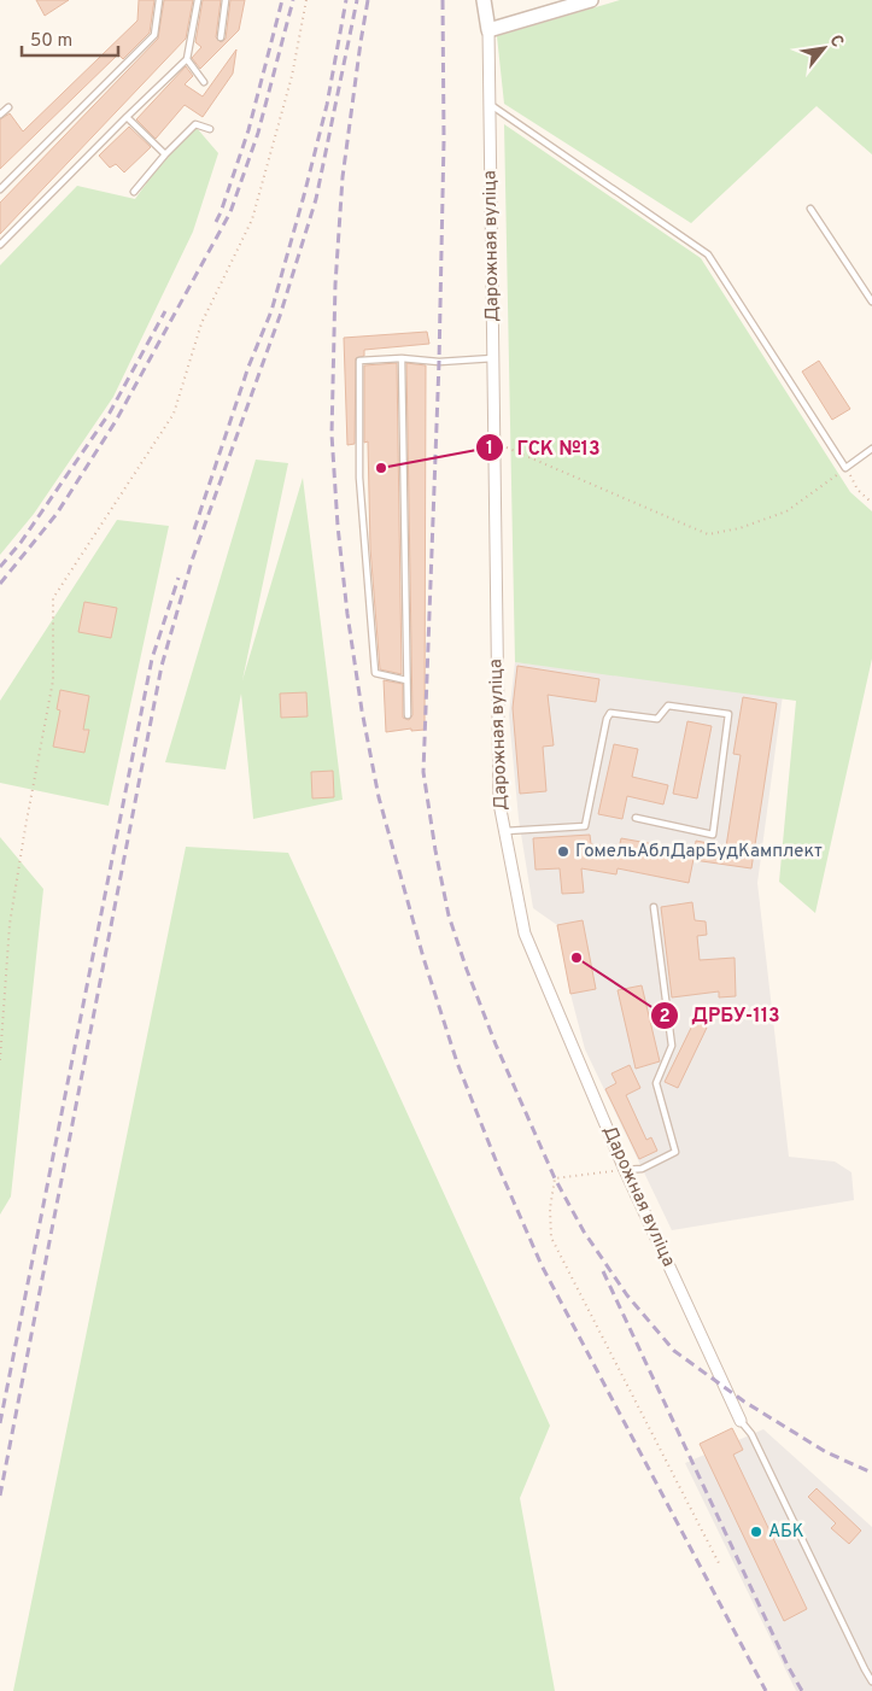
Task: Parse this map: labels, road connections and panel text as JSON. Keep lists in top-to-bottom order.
{
  "streets": {
    "street": ["Дарожная вуліца"]
  },
  "places": [
    "ГСК №13",
    "ГомельАблДарБудКамплект",
    "ДРБУ-113",
    "АБК"
  ],
  "scale_bar": "50 m",
  "north": "top right"
}
